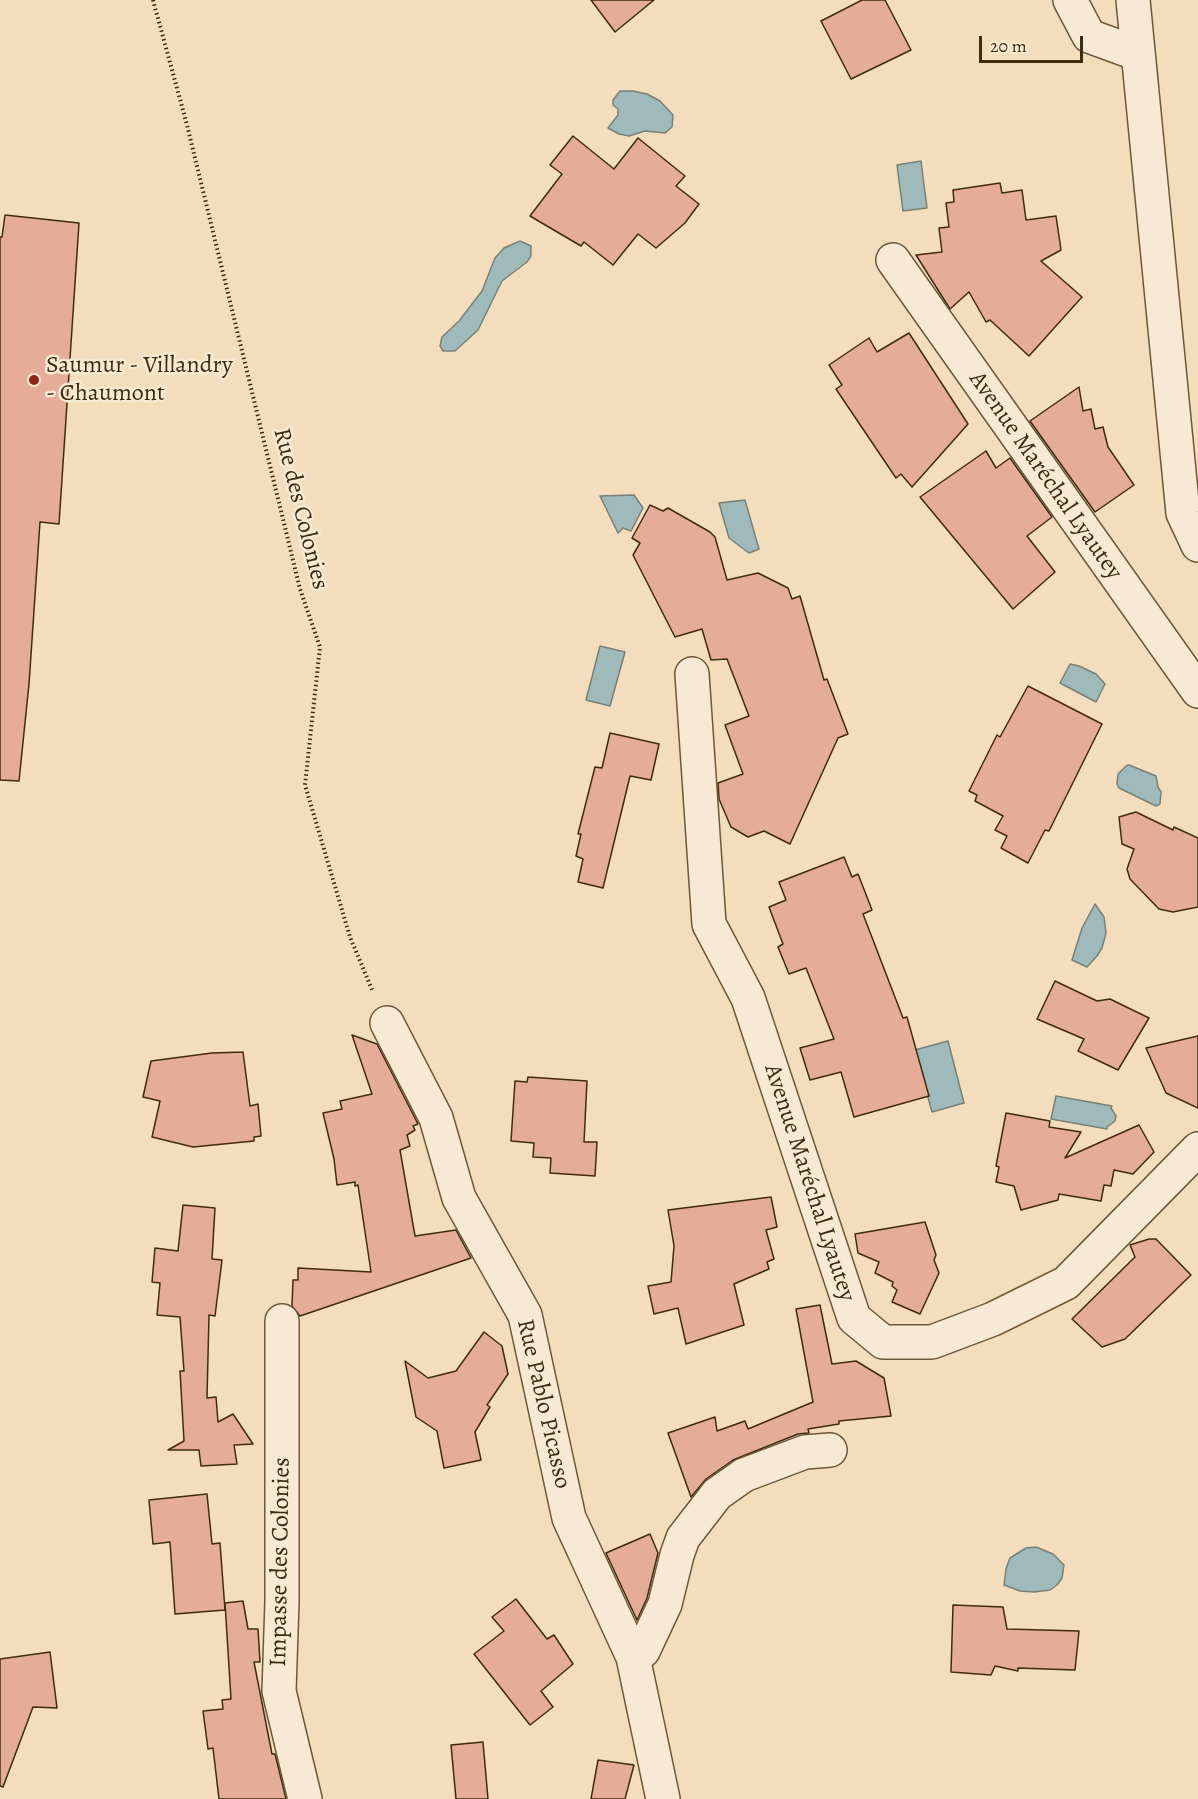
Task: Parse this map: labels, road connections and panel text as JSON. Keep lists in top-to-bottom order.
{
  "streets": {
    "street": ["Avenue Maréchal Lyautey", "Rue Pablo Picasso", "Impasse des Colonies"],
    "path": ["Rue des Colonies"]
  },
  "crossings": [
    ["Rue des Colonies", "Rue Pablo Picasso"]
  ],
  "places": ["Saumur - Villandry - Chaumont"],
  "scale_bar": "20 m"
}
